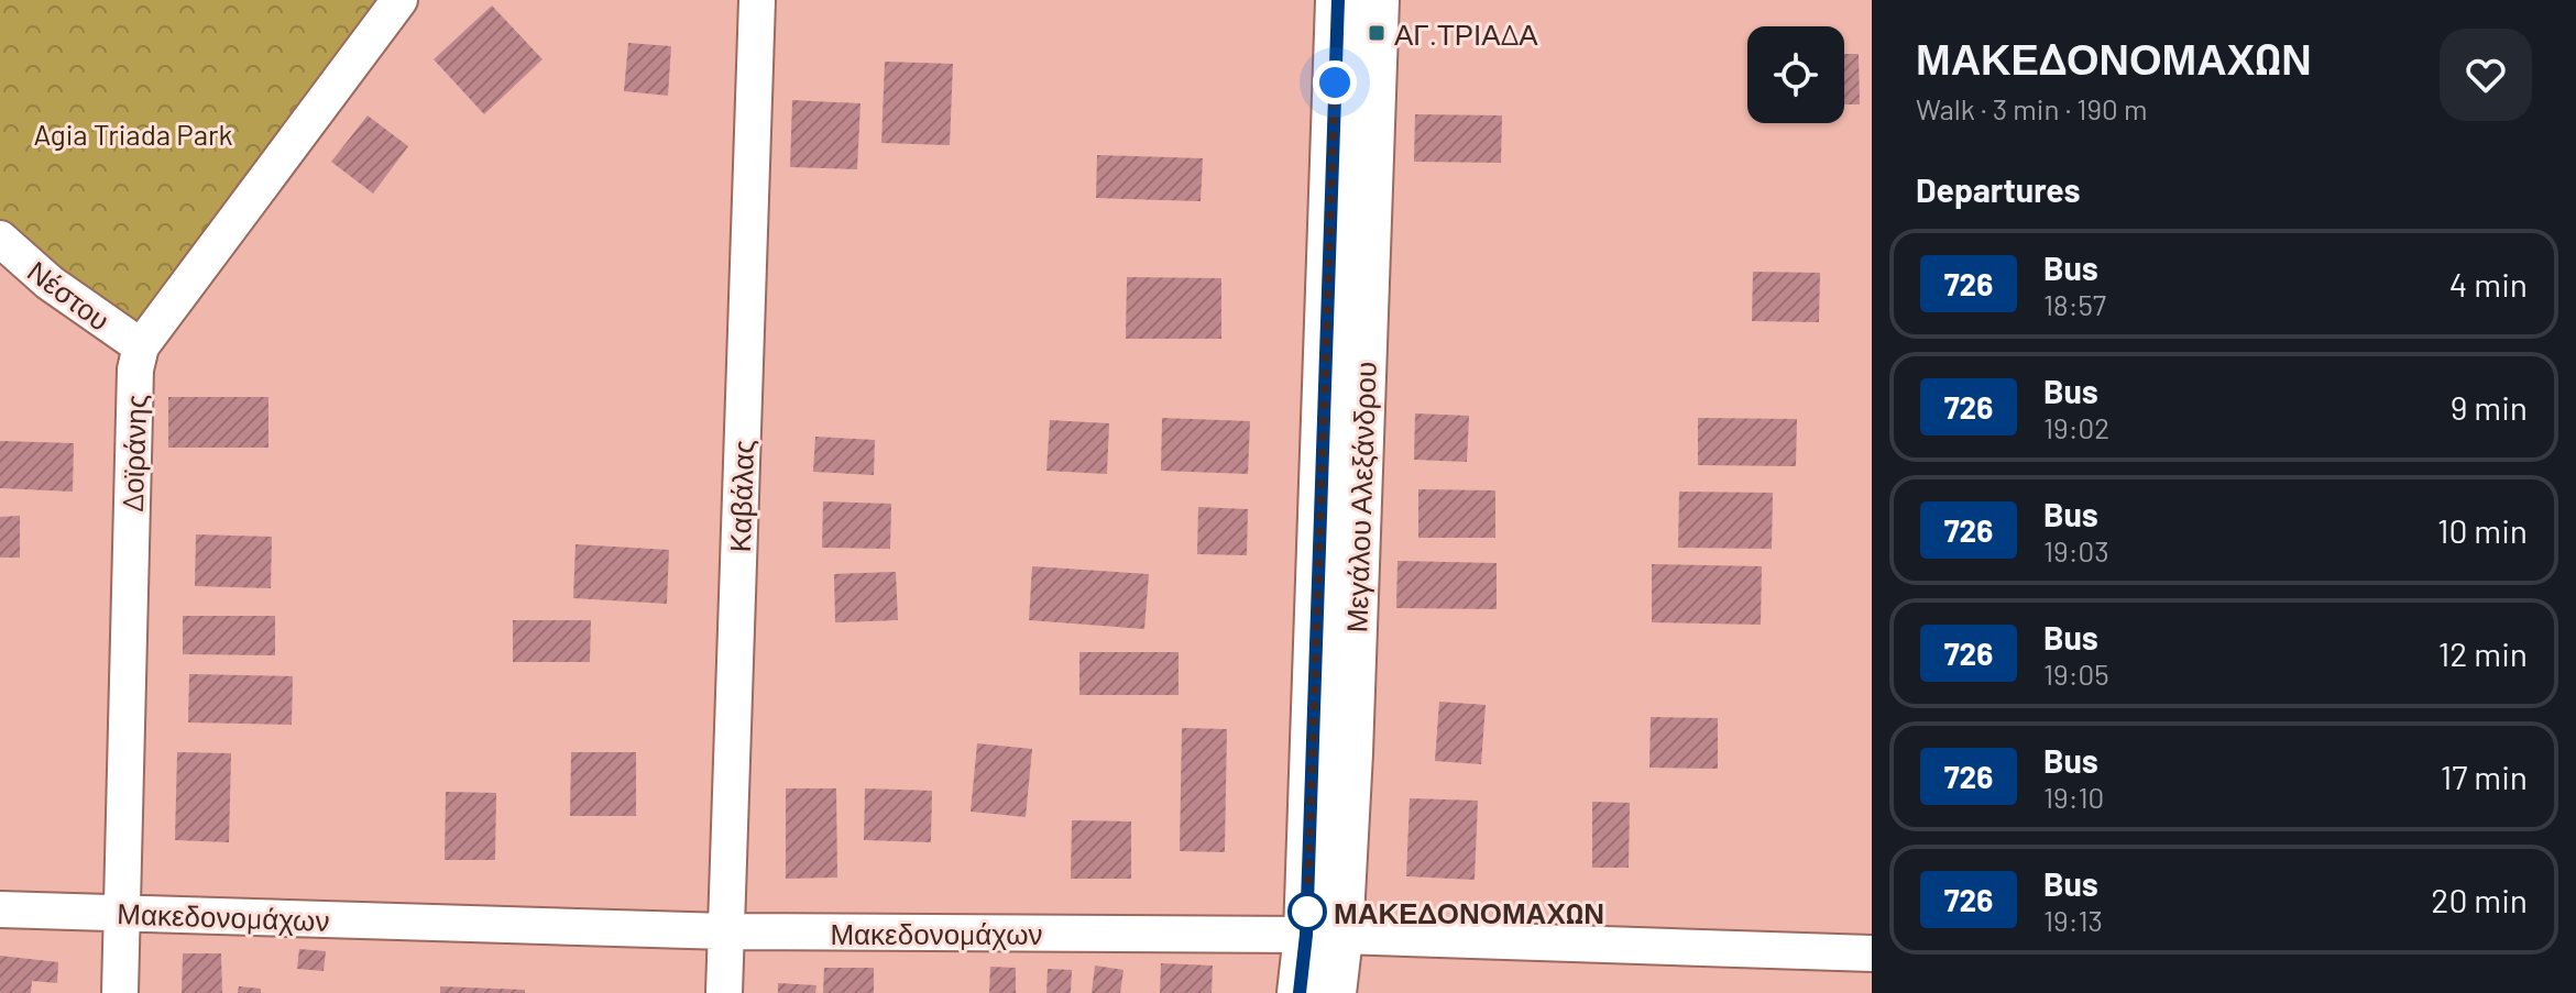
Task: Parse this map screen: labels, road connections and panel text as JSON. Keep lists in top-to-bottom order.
{
  "streets": {
    "street": [
      "Νέστου",
      "Δοϊράνης",
      "Καβάλας",
      "Μεγάλου Αλεξάνδρου",
      "Μακεδονομάχων"
    ]
  },
  "crossings": [
    ["Νέστου", "Δοϊράνης"],
    ["Δοϊράνης", "Μακεδονομάχων"],
    ["Καβάλας", "Μακεδονομάχων"],
    ["Μεγάλου Αλεξάνδρου", "Μακεδονομάχων"]
  ],
  "parks": ["Agia Triada Park"],
  "places": {
    "transit": ["ΑΓ.ΤΡΙΑΔΑ"],
    "other": ["ΜΑΚΕΔΟΝΟΜΑΧΩΝ"]
  },
  "lines": ["bus line 726"],
  "page": {
    "heading": [
      ["ΜΑΚΕΔΟΝΟΜΑΧΩΝ", "Walk · 3 min · 190 m"],
      "Departures"
    ],
    "list": [
      {
        "mark": "726",
        "name": "Bus",
        "note": "18:57",
        "value": "4 min"
      },
      {
        "mark": "726",
        "name": "Bus",
        "note": "19:02",
        "value": "9 min"
      },
      {
        "mark": "726",
        "name": "Bus",
        "note": "19:03",
        "value": "10 min"
      },
      {
        "mark": "726",
        "name": "Bus",
        "note": "19:05",
        "value": "12 min"
      },
      {
        "mark": "726",
        "name": "Bus",
        "note": "19:10",
        "value": "17 min"
      },
      {
        "mark": "726",
        "name": "Bus",
        "note": "19:13",
        "value": "20 min"
      }
    ]
  }
}
